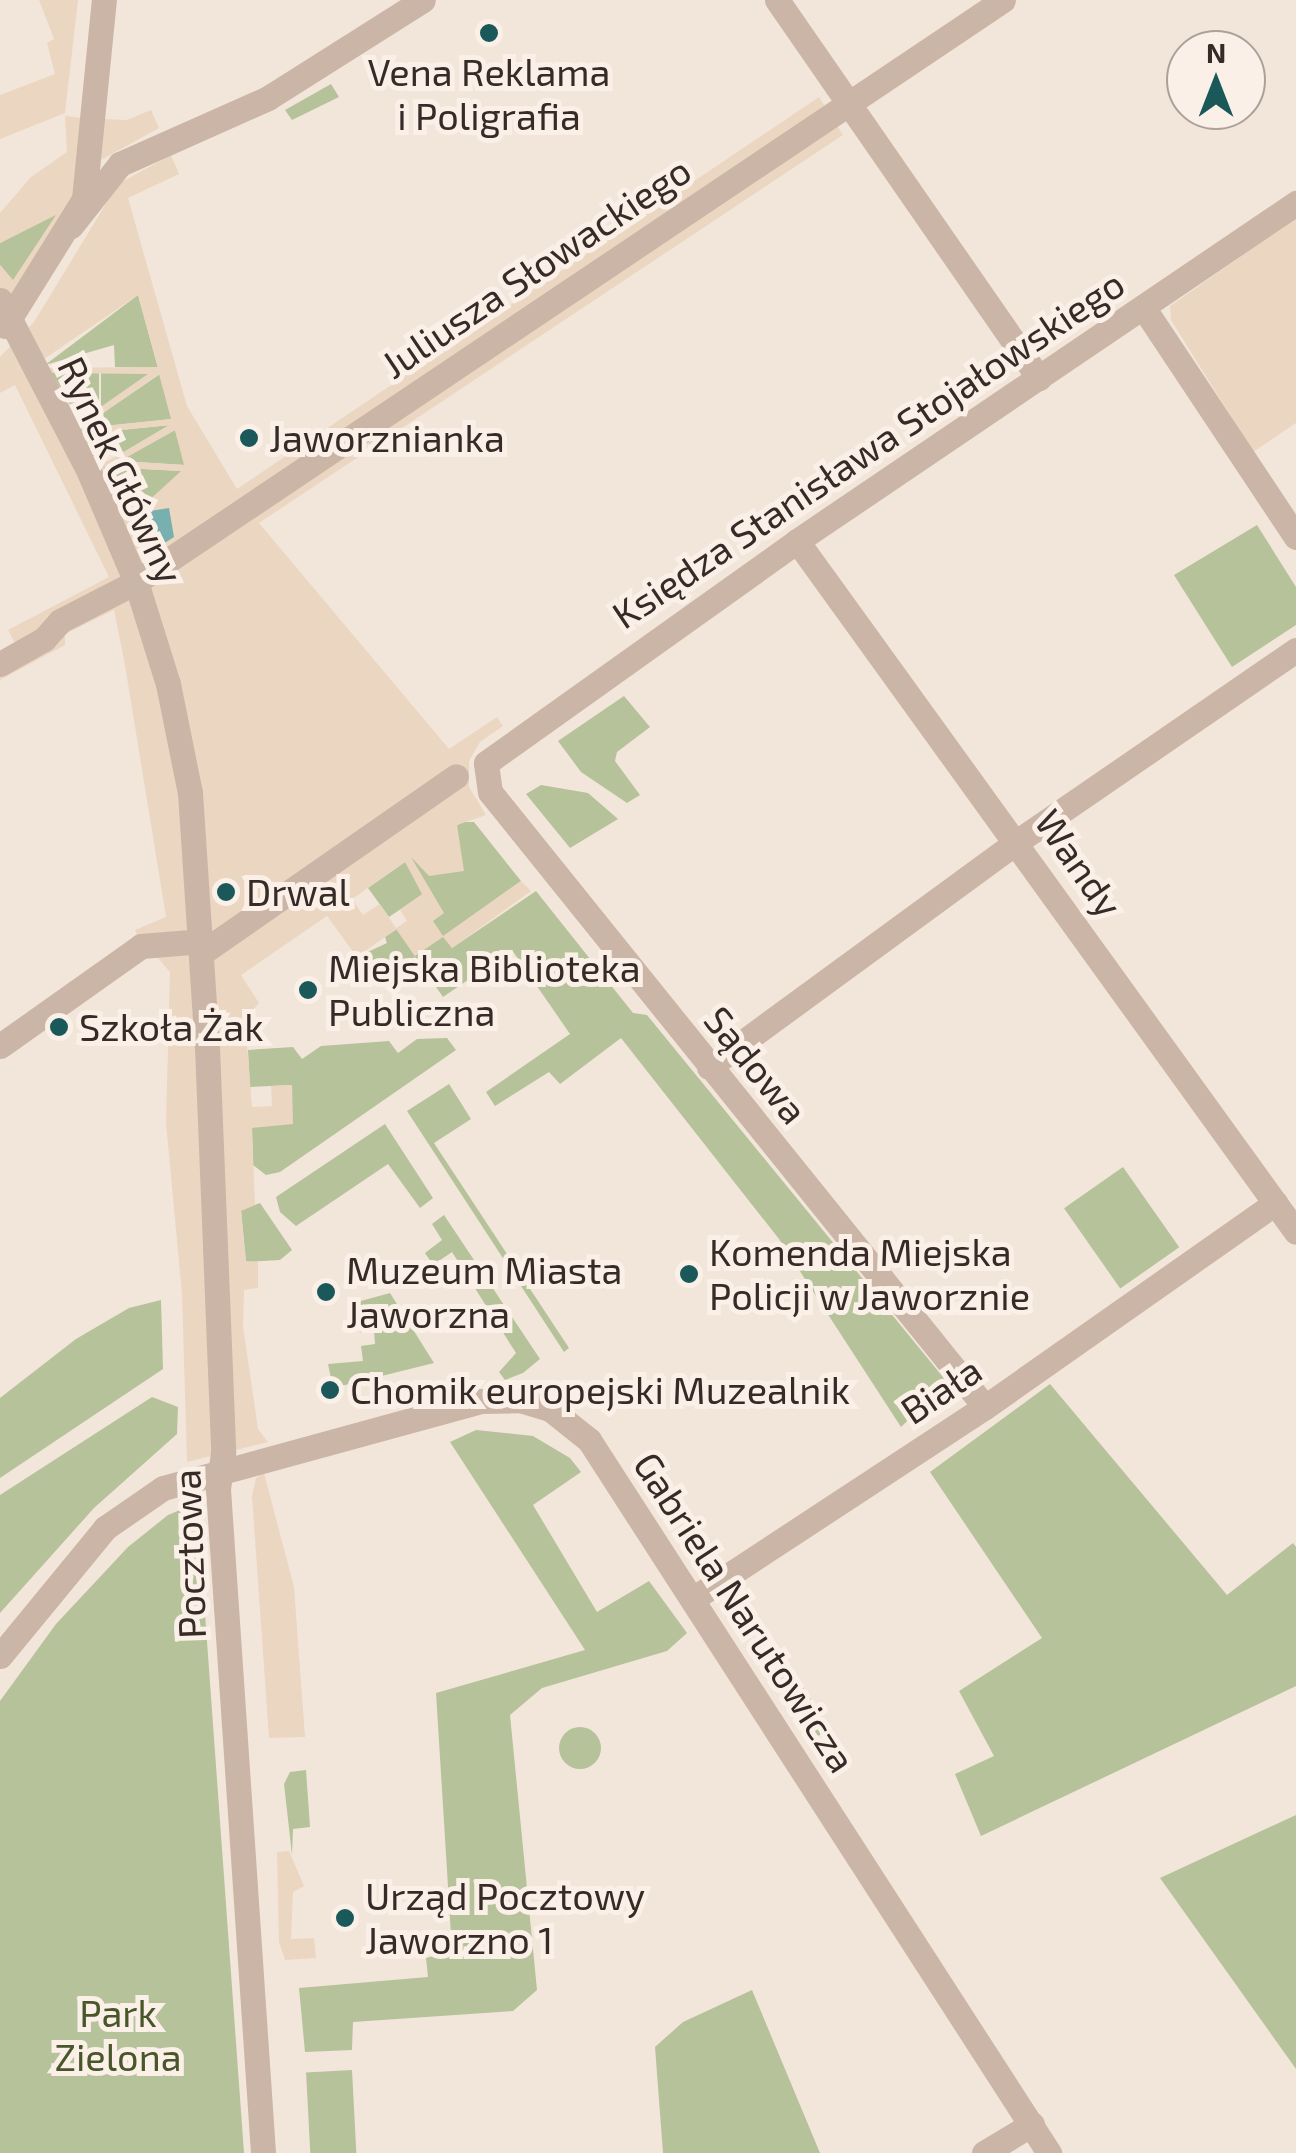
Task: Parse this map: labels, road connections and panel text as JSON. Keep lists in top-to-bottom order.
{
  "streets": {
    "street": [
      "Juliusza Słowackiego",
      "Księdza Stanisława Stojałowskiego",
      "Rynek Główny",
      "Wandy",
      "Sądowa",
      "Biała",
      "Pocztowa",
      "Gabriela Narutowicza"
    ]
  },
  "crossings": [
    ["Juliusza Słowackiego", "Rynek Główny"],
    ["Księdza Stanisława Stojałowskiego", "Wandy"],
    ["Księdza Stanisława Stojałowskiego", "Sądowa"],
    ["Rynek Główny", "Pocztowa"],
    ["Wandy", "Biała"],
    ["Sądowa", "Biała"],
    ["Biała", "Gabriela Narutowicza"],
    ["Pocztowa", "Gabriela Narutowicza"]
  ],
  "parks": ["Park Zielona"],
  "places": [
    "Vena Reklama i Poligrafia",
    "Jaworznianka",
    "Drwal",
    "Miejska Biblioteka Publiczna",
    "Szkoła Żak",
    "Komenda Miejska Policji w Jaworznie",
    "Muzeum Miasta Jaworzna",
    "Chomik europejski Muzealnik",
    "Urząd Pocztowy Jaworzno 1"
  ],
  "north": "top"
}
